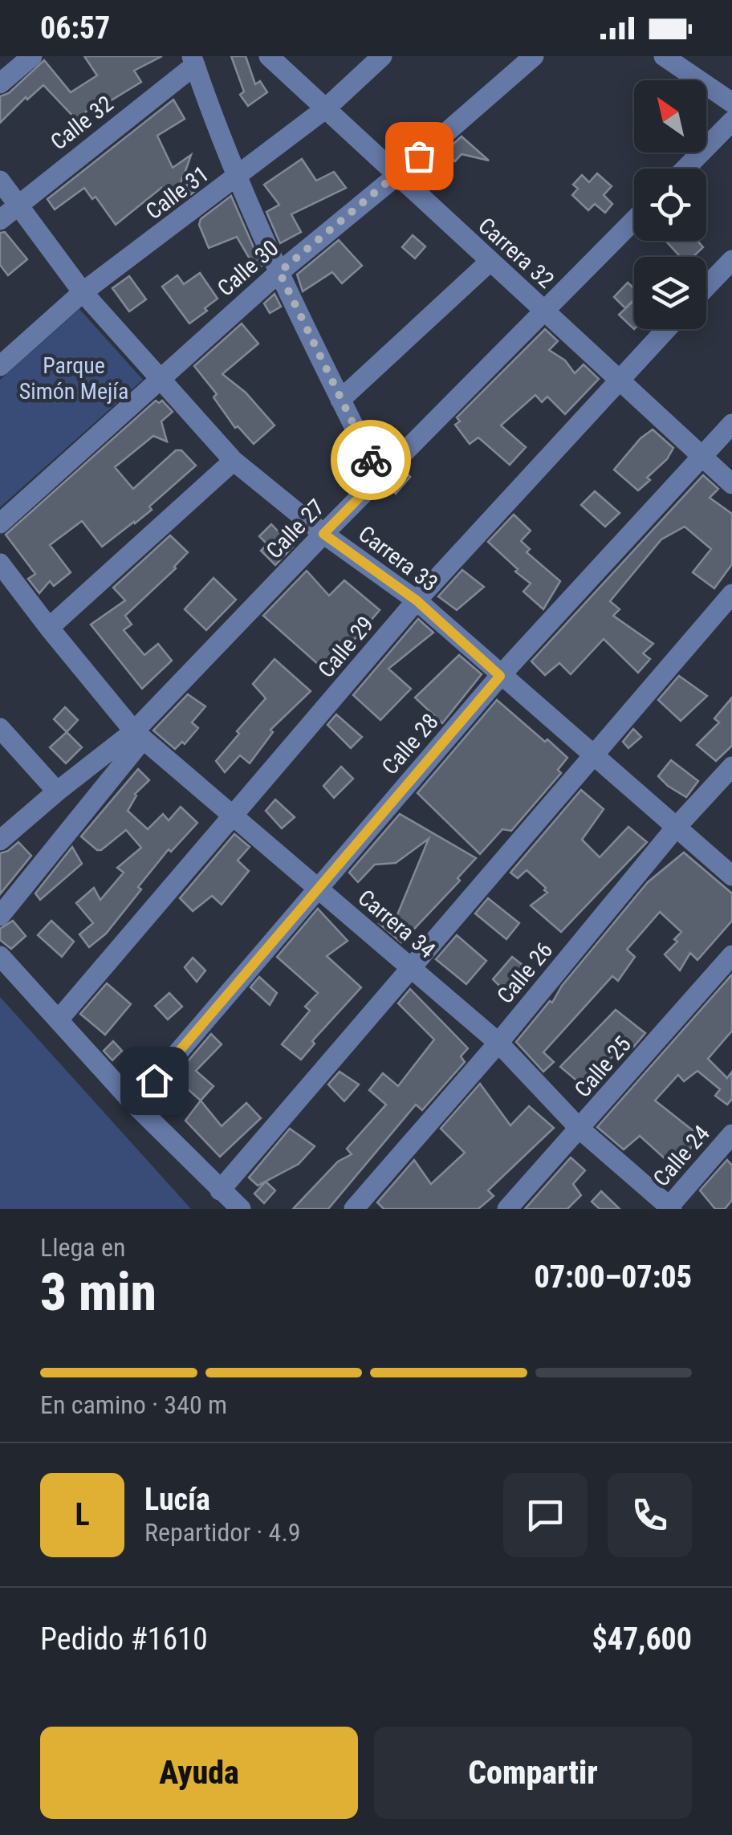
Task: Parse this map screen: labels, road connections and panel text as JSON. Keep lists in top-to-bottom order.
{
  "streets": {
    "street": [
      "Calle 32",
      "Calle 31",
      "Carrera 32",
      "Calle 30",
      "Calle 27",
      "Carrera 33",
      "Calle 29",
      "Calle 28",
      "Carrera 34",
      "Calle 26",
      "Calle 25",
      "Calle 24"
    ]
  },
  "crossings": [
    ["Calle 32", "Carrera 33"],
    ["Calle 31", "Carrera 32"],
    ["Calle 31", "Carrera 33"],
    ["Carrera 32", "Calle 30"],
    ["Carrera 32", "Calle 27"],
    ["Carrera 32", "Calle 29"],
    ["Carrera 32", "Calle 28"],
    ["Calle 30", "Carrera 33"],
    ["Calle 27", "Carrera 33"],
    ["Calle 27", "Carrera 34"],
    ["Carrera 33", "Calle 29"],
    ["Carrera 33", "Calle 28"],
    ["Carrera 33", "Calle 26"],
    ["Calle 29", "Carrera 34"],
    ["Calle 28", "Carrera 34"],
    ["Carrera 34", "Calle 26"],
    ["Carrera 34", "Calle 25"],
    ["Carrera 34", "Calle 24"]
  ],
  "parks": ["Parque Simón Mejía"],
  "north": "top left",
  "page": {
    "status": "06:57",
    "heading": ["3 min", "Llega en", "07:00–07:05"],
    "panel": [
      "Lucía",
      "Repartidor · 4.9",
      "Pedido #1610",
      "$47,600"
    ],
    "bar": "En camino · 340 m",
    "round": "L",
    "buttons": ["Ayuda", "Compartir"]
  }
}
